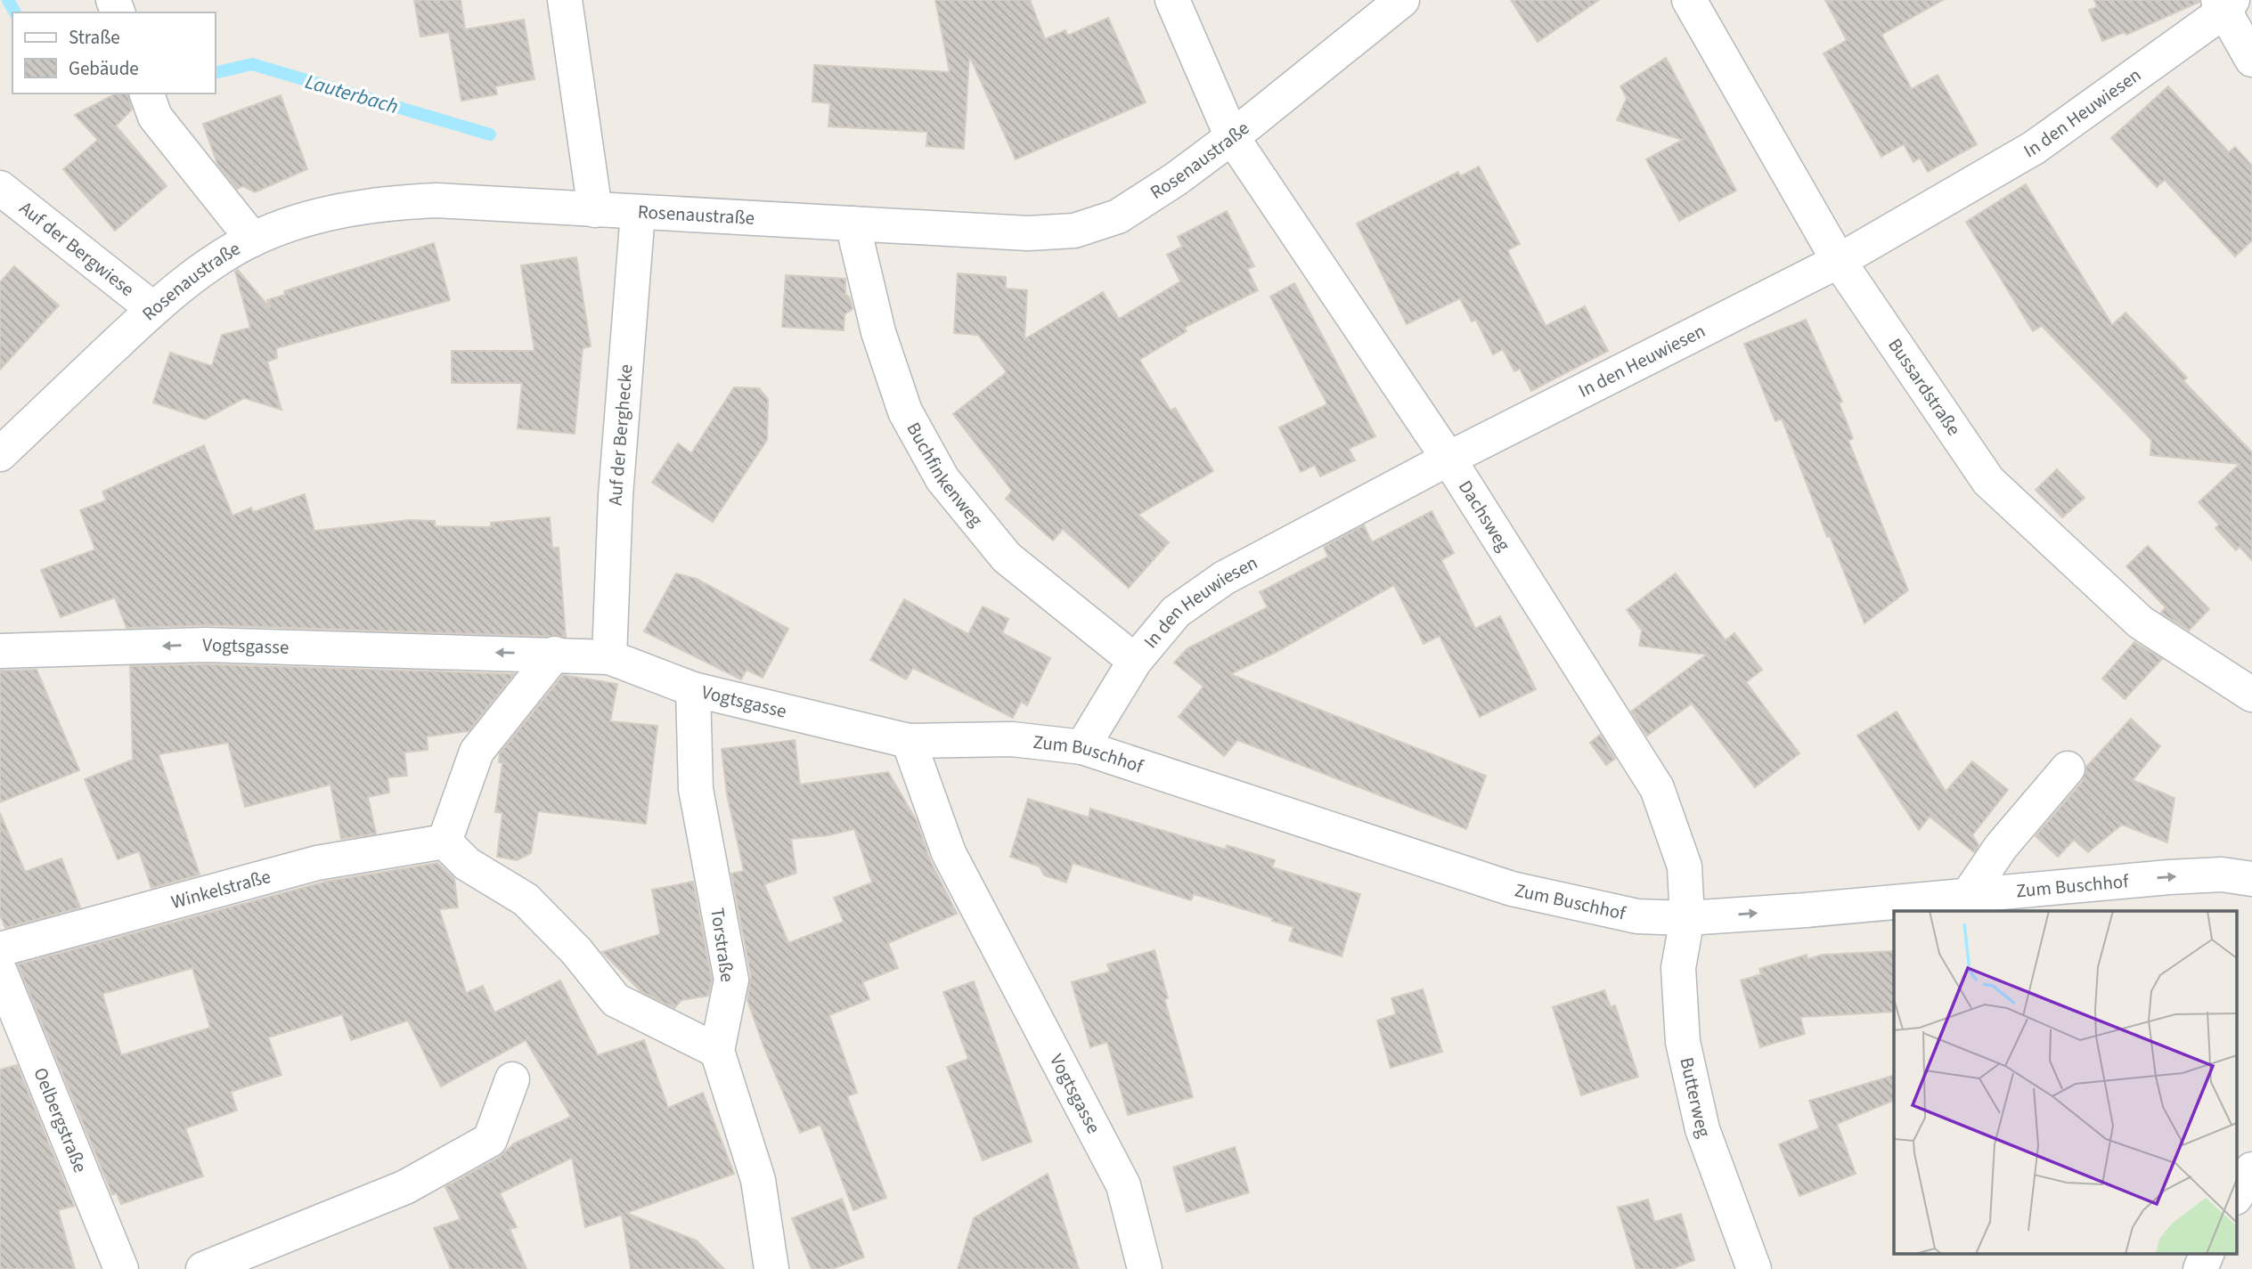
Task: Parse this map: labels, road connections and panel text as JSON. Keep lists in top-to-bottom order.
{
  "streets": {
    "street": [
      "In den Heuwiesen",
      "Rosenaustraße",
      "Auf der Bergwiese",
      "Bussardstraße",
      "Auf der Berghecke",
      "Buchfinkenweg",
      "Dachsweg",
      "Vogtsgasse",
      "Zum Buschhof",
      "Winkelstraße",
      "Torstraße",
      "Butterweg",
      "Oelbergstraße"
    ]
  },
  "crossings": [
    ["In den Heuwiesen", "Bussardstraße"],
    ["In den Heuwiesen", "Buchfinkenweg"],
    ["In den Heuwiesen", "Dachsweg"],
    ["In den Heuwiesen", "Zum Buschhof"],
    ["Rosenaustraße", "Auf der Bergwiese"],
    ["Rosenaustraße", "Auf der Berghecke"],
    ["Rosenaustraße", "Buchfinkenweg"],
    ["Rosenaustraße", "Dachsweg"],
    ["Auf der Berghecke", "Vogtsgasse"],
    ["Dachsweg", "Zum Buschhof"],
    ["Dachsweg", "Butterweg"],
    ["Vogtsgasse", "Zum Buschhof"],
    ["Vogtsgasse", "Torstraße"],
    ["Zum Buschhof", "Butterweg"]
  ],
  "one_way": ["Vogtsgasse", "Zum Buschhof"],
  "water": ["Lauterbach"],
  "legend": ["Straße", "Gebäude"]
}
